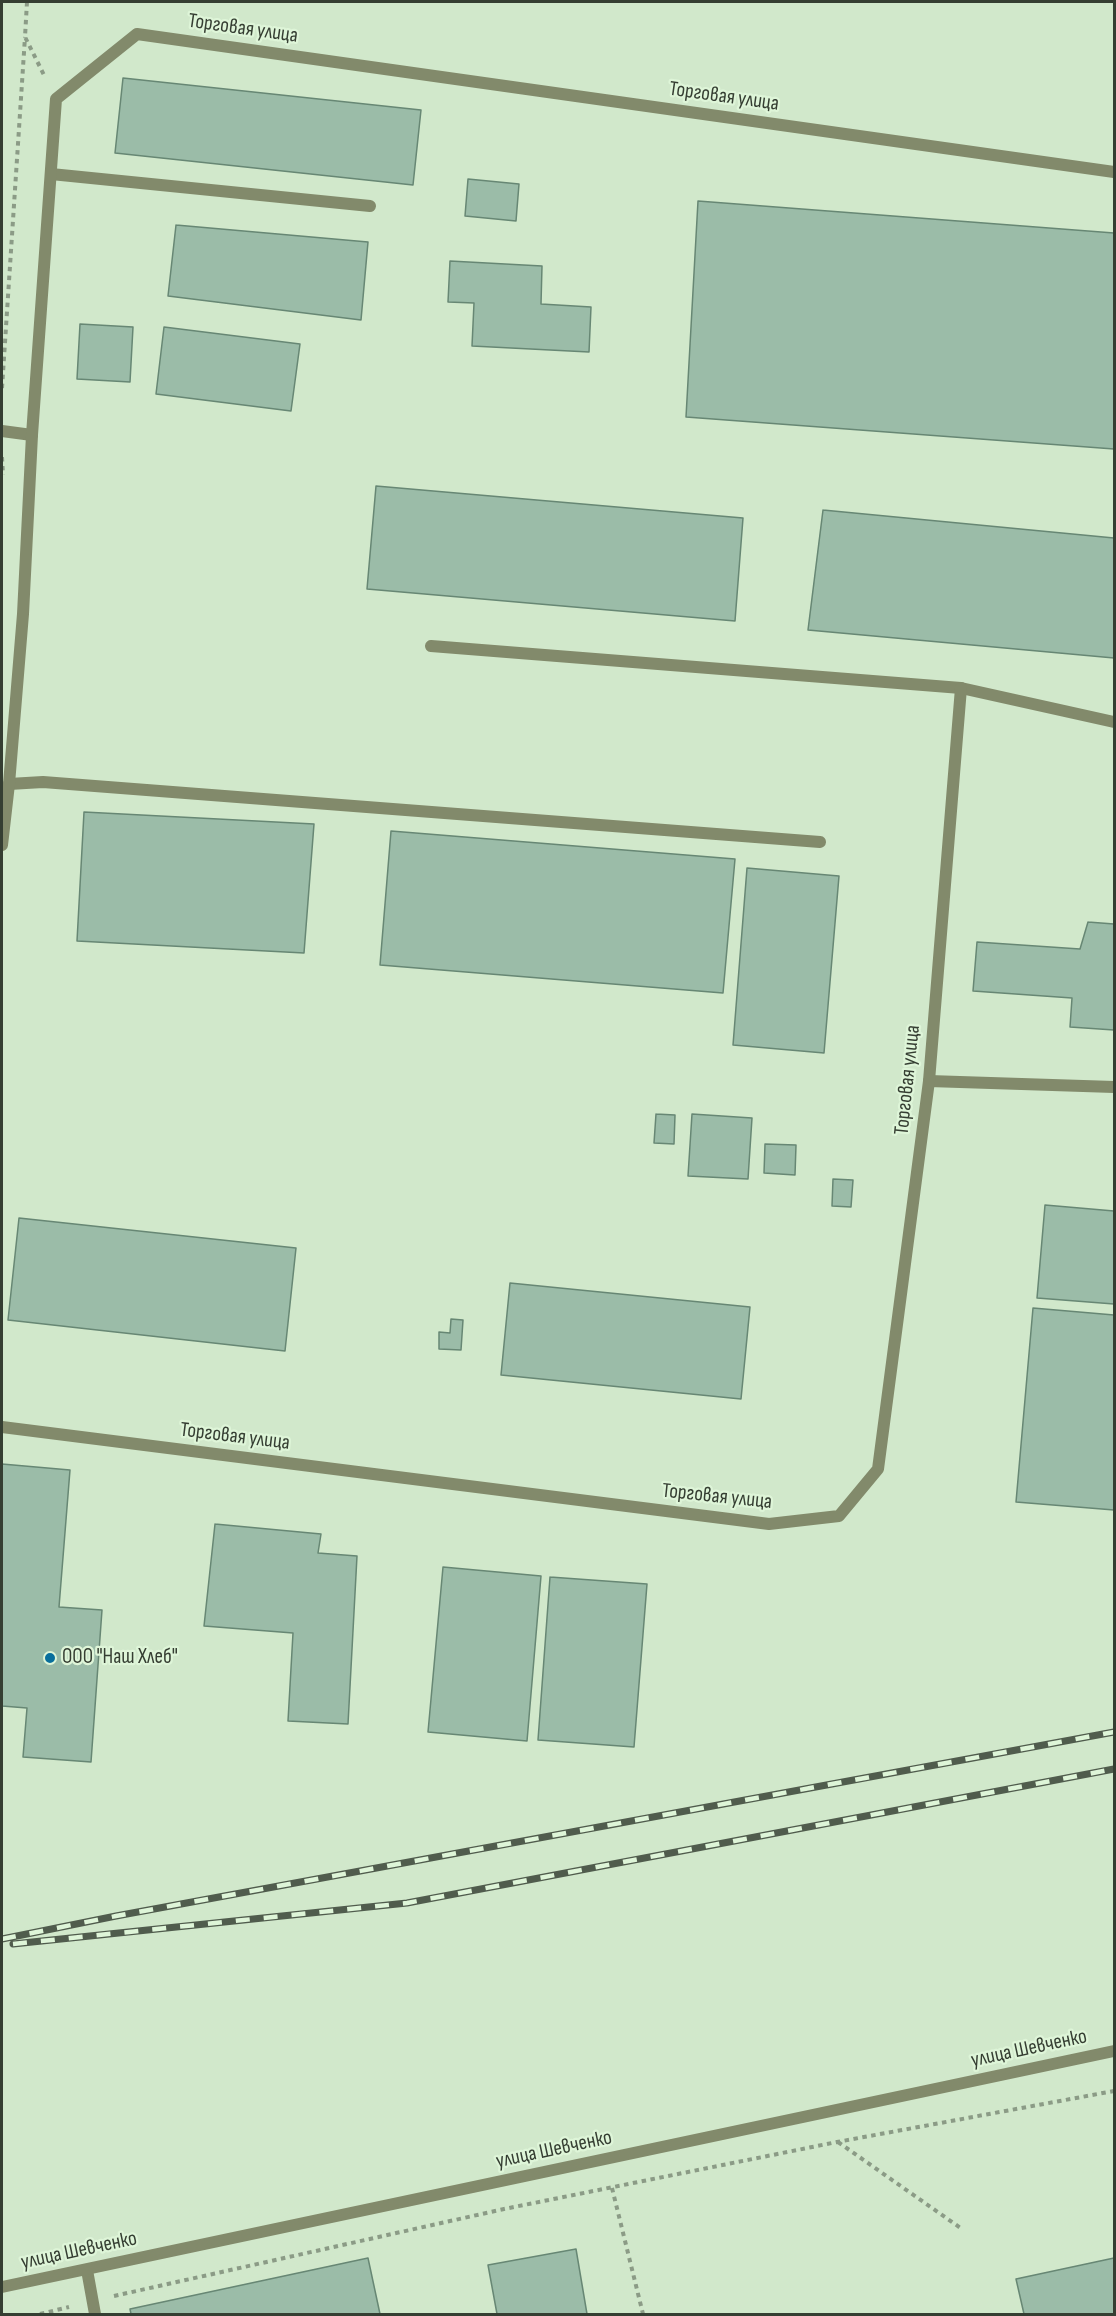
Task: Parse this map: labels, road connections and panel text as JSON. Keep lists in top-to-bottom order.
{
  "streets": {
    "street": ["Торговая улица", "улица Шевченко"]
  },
  "places": ["ООО \"Наш Хлеб\""]
}
